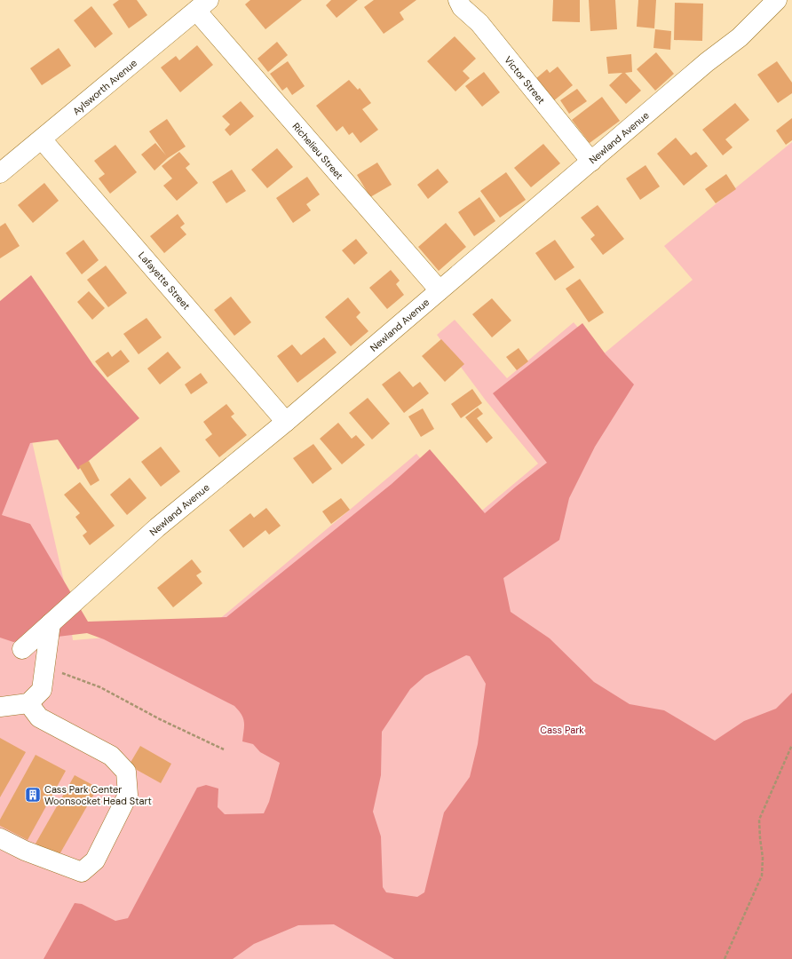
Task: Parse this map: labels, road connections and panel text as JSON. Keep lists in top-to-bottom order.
{
  "streets": {
    "street": [
      "Victor Street",
      "Aylsworth Avenue",
      "Newland Avenue",
      "Richelieu Street",
      "Lafayette Street"
    ]
  },
  "crossings": [
    ["Victor Street", "Newland Avenue"],
    ["Aylsworth Avenue", "Richelieu Street"],
    ["Aylsworth Avenue", "Lafayette Street"],
    ["Newland Avenue", "Richelieu Street"],
    ["Newland Avenue", "Lafayette Street"]
  ],
  "parks": ["Cass Park"],
  "places": {
    "building": ["Cass Park Center Woonsocket Head Start"]
  }
}
